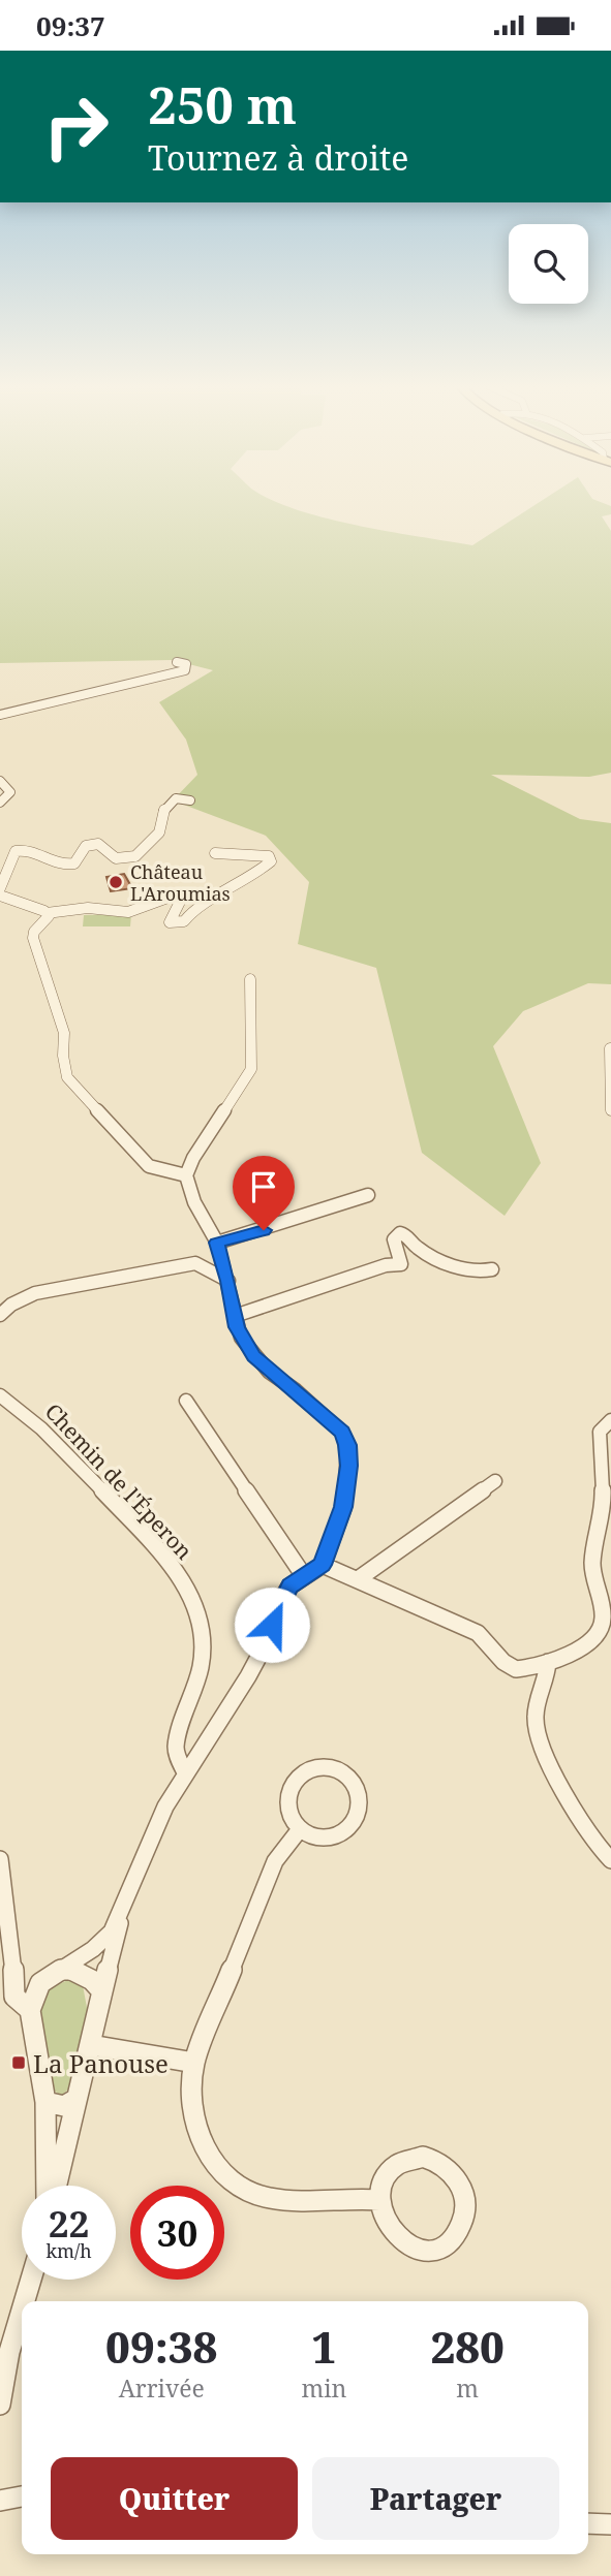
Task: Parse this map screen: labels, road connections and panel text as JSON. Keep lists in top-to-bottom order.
{
  "streets": {
    "street": ["Chemin de l'Éperon"]
  },
  "places": {
    "other": ["Château L'Aroumias"],
    "transit": ["La Panouse"]
  },
  "page": {
    "status": "09:37",
    "turn": ["250 m", "Tournez à droite"],
    "speed": "22 km/h",
    "limit": "30",
    "eta": [
      "09:38",
      "Arrivée",
      "1",
      "min",
      "280",
      "m"
    ],
    "buttons": ["Quitter", "Partager"]
  }
}
